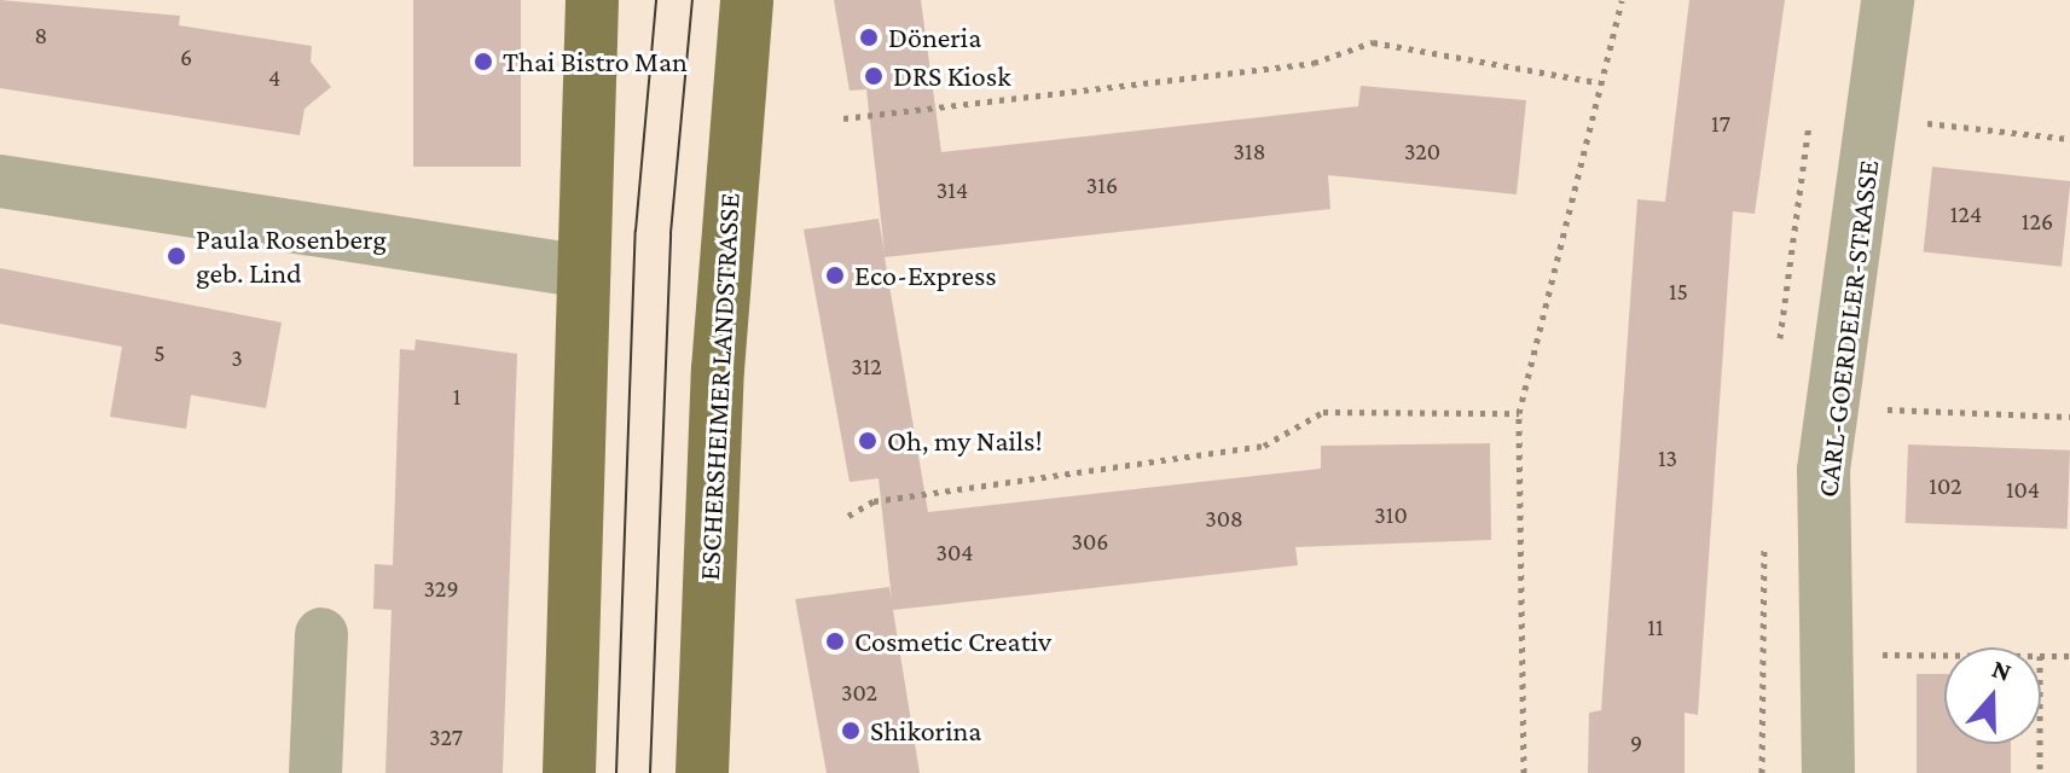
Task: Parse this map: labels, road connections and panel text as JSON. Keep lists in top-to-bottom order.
{
  "streets": {
    "main road": ["ESCHERSHEIMER LANDSTRASSE"],
    "street": ["CARL-GOERDELER-STRASSE"]
  },
  "places": [
    "Döneria",
    "Thai Bistro Man",
    "DRS Kiosk",
    "Paula Rosenberg geb. Lind",
    "Eco-Express",
    "Oh, my Nails!",
    "Cosmetic Creativ",
    "Shikorina"
  ],
  "house_numbers": [
    "8",
    "6",
    "4",
    "17",
    "318",
    "320",
    "316",
    "314",
    "124",
    "126",
    "15",
    "5",
    "3",
    "312",
    "1",
    "13",
    "102",
    "104",
    "310",
    "308",
    "306",
    "304",
    "329",
    "11",
    "302",
    "327",
    "9"
  ],
  "north": "top"
}
